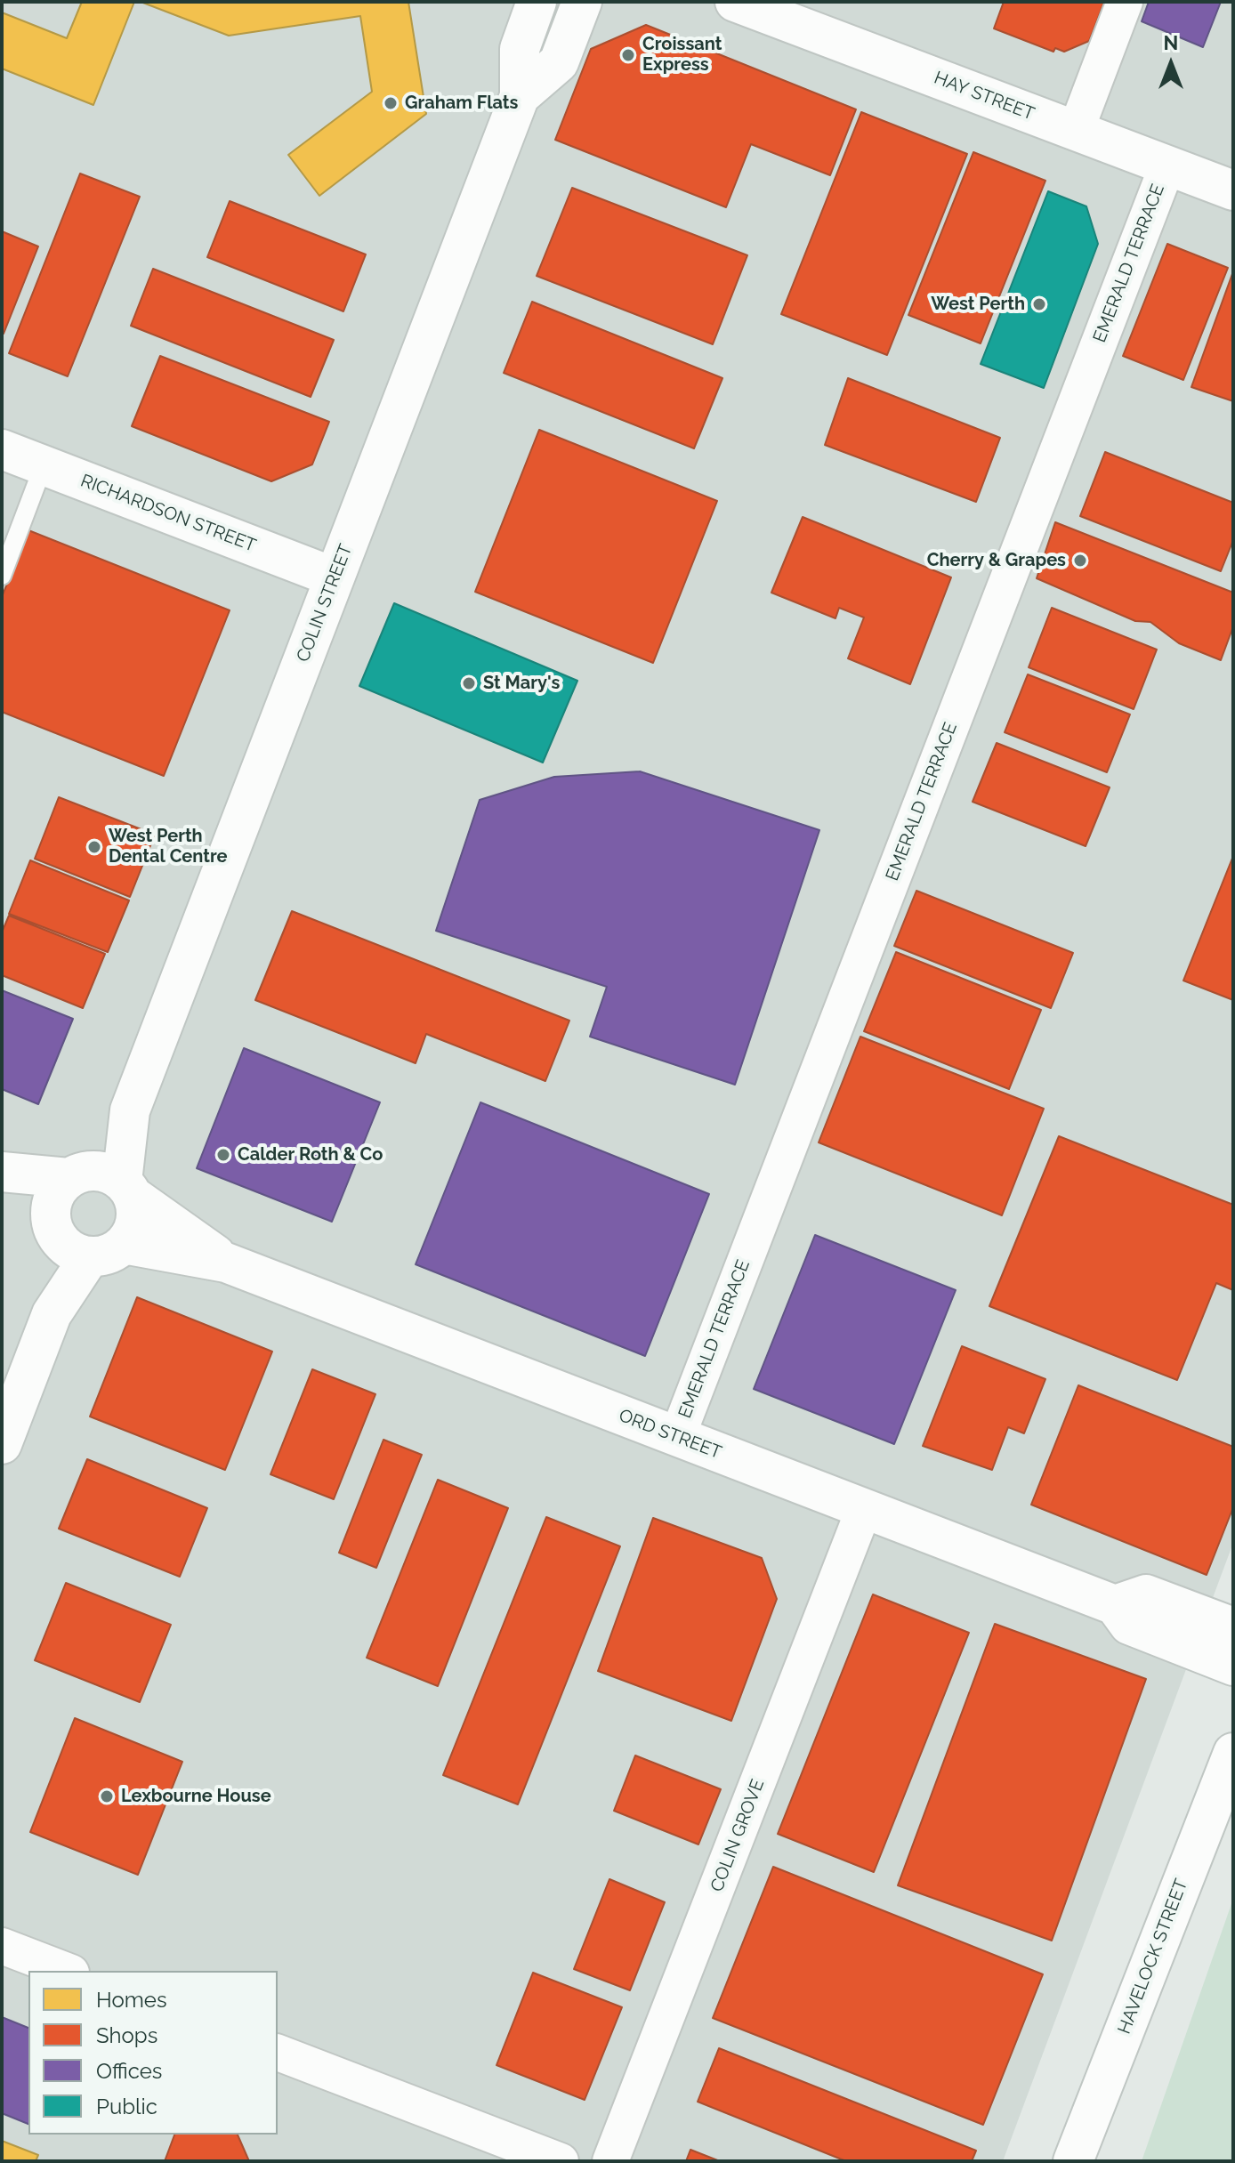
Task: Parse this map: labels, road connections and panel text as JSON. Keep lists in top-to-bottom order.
{
  "streets": {
    "street": [
      "HAY STREET",
      "EMERALD TERRACE",
      "RICHARDSON STREET",
      "COLIN STREET",
      "ORD STREET",
      "COLIN GROVE",
      "HAVELOCK STREET"
    ]
  },
  "crossings": [
    ["HAY STREET", "EMERALD TERRACE"],
    ["EMERALD TERRACE", "ORD STREET"],
    ["RICHARDSON STREET", "COLIN STREET"],
    ["COLIN STREET", "ORD STREET"],
    ["ORD STREET", "COLIN GROVE"]
  ],
  "places": [
    "Croissant Express",
    "Graham Flats",
    "West Perth",
    "Cherry & Grapes",
    "St Mary's",
    "West Perth Dental Centre",
    "Calder Roth & Co",
    "Lexbourne House"
  ],
  "legend": [
    "Homes",
    "Shops",
    "Offices",
    "Public"
  ],
  "north": "top"
}
